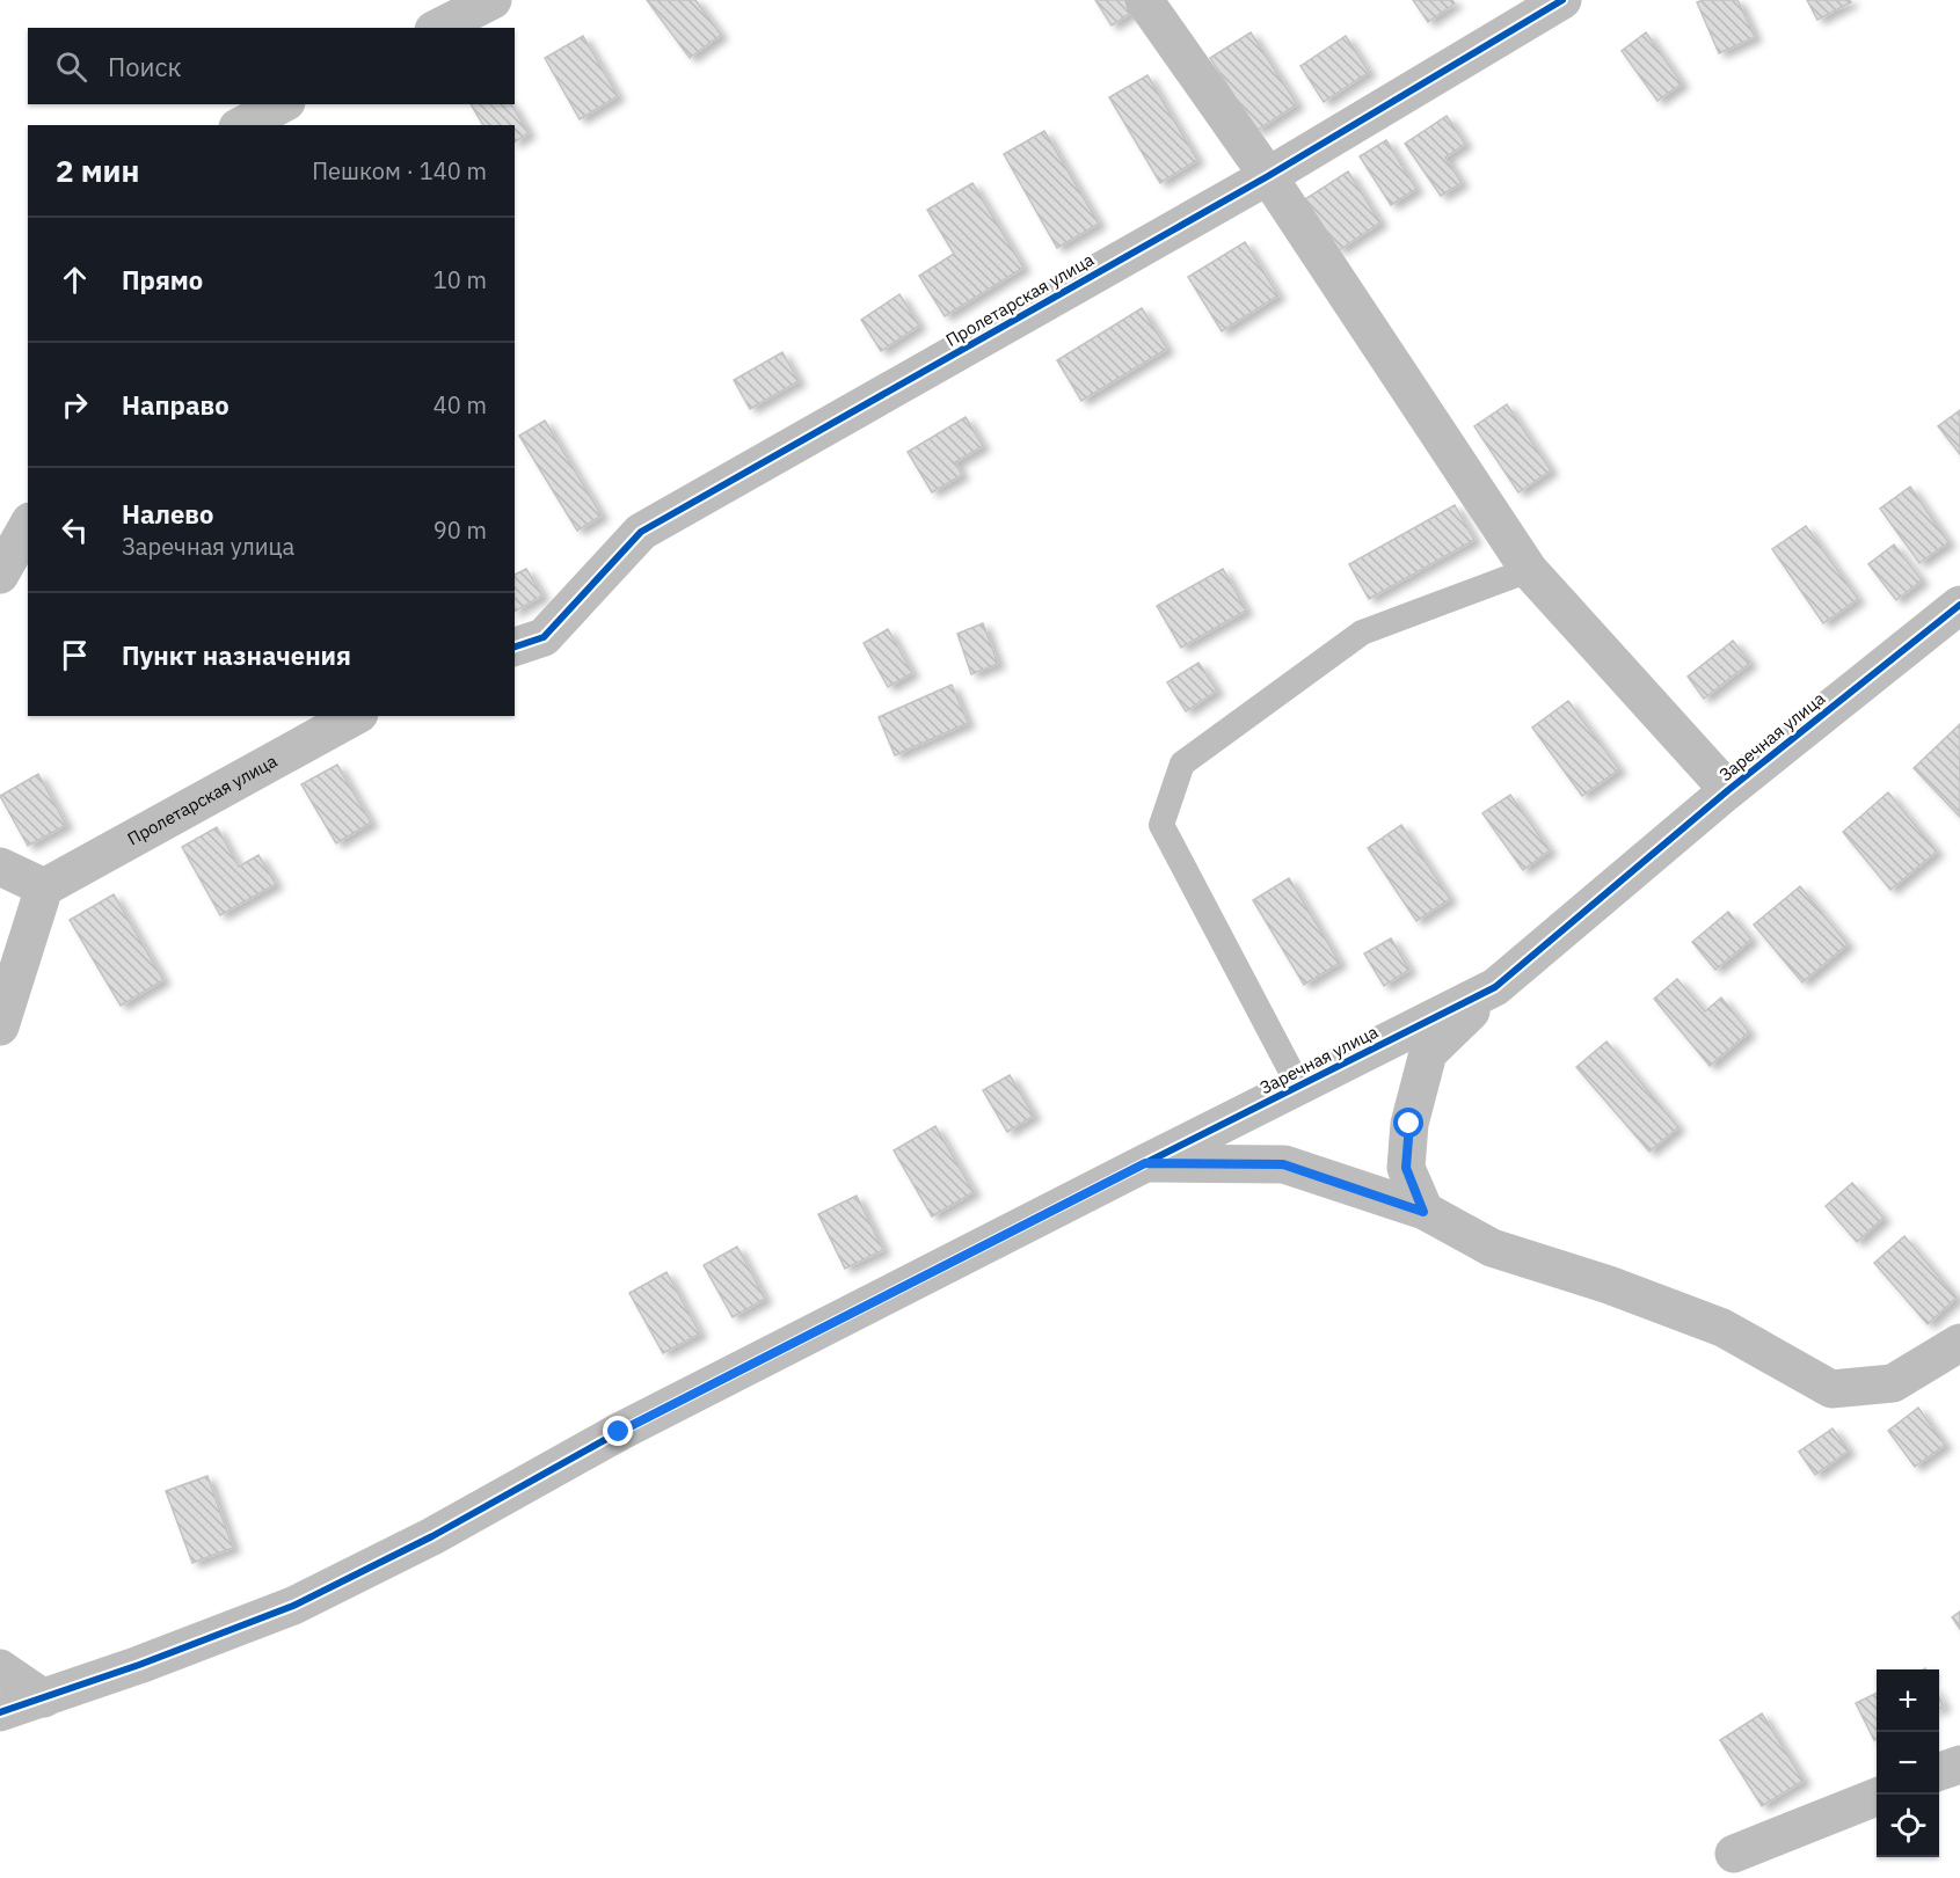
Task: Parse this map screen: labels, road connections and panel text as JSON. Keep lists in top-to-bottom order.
{
  "streets": {
    "street": ["Пролетарская улица", "Заречная улица"]
  },
  "page": {
    "search": "Поиск",
    "heading": ["2 мин", "Пешком · 140 m"],
    "list": [
      ["Прямо", "10 m"],
      ["Направо", "40 m"],
      ["Налево", "Заречная улица", "90 m"],
      "Пункт назначения"
    ],
    "map_buttons": ["+", "−"]
  }
}
